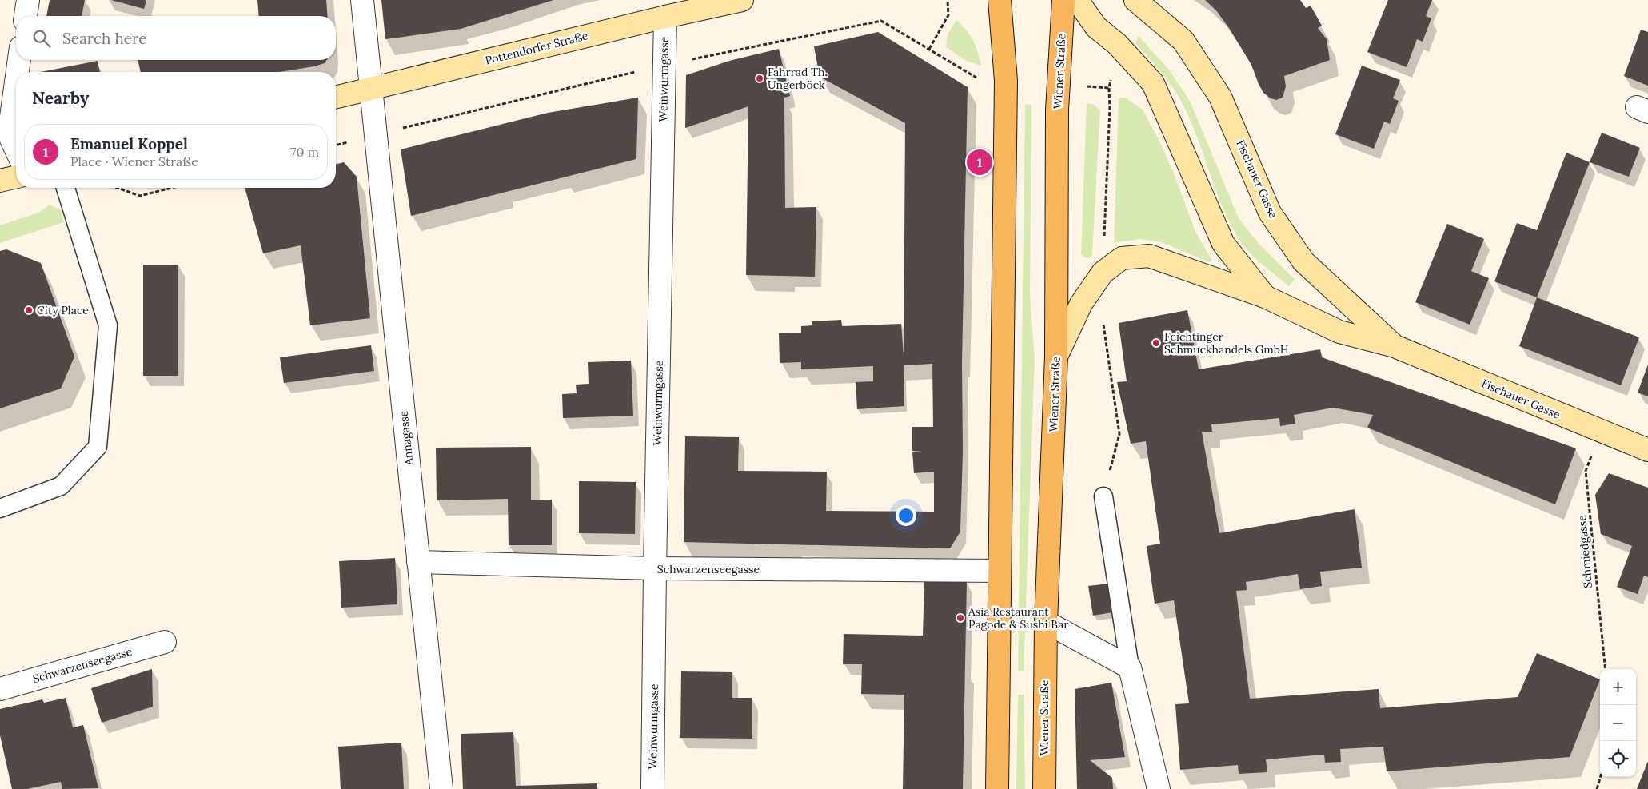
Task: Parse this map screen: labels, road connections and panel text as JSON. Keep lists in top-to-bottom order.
{
  "streets": {
    "main road": ["Pottendorfer Straße", "Wiener Straße", "Fischauer Gasse"],
    "street": ["Weinwurmgasse", "Annagasse", "Schwarzenseegasse"],
    "path": ["Schmiedgasse"]
  },
  "crossings": [
    ["Pottendorfer Straße", "Weinwurmgasse"],
    ["Pottendorfer Straße", "Annagasse"],
    ["Wiener Straße", "Fischauer Gasse"],
    ["Weinwurmgasse", "Schwarzenseegasse"],
    ["Fischauer Gasse", "Schmiedgasse"],
    ["Annagasse", "Schwarzenseegasse"]
  ],
  "places": [
    "Fahrrad Th. Ungerböck",
    "City Place",
    "Feichtinger Schmuckhandels GmbH",
    "Asia Restaurant Pagode & Sushi Bar"
  ],
  "page": {
    "search": "Search here",
    "heading": "Nearby",
    "list": [
      {
        "mark": "1",
        "name": "Emanuel Koppel",
        "note": "Place · Wiener Straße",
        "value": "70 m"
      }
    ],
    "pins": "1",
    "map_buttons": ["+", "−"]
  }
}
